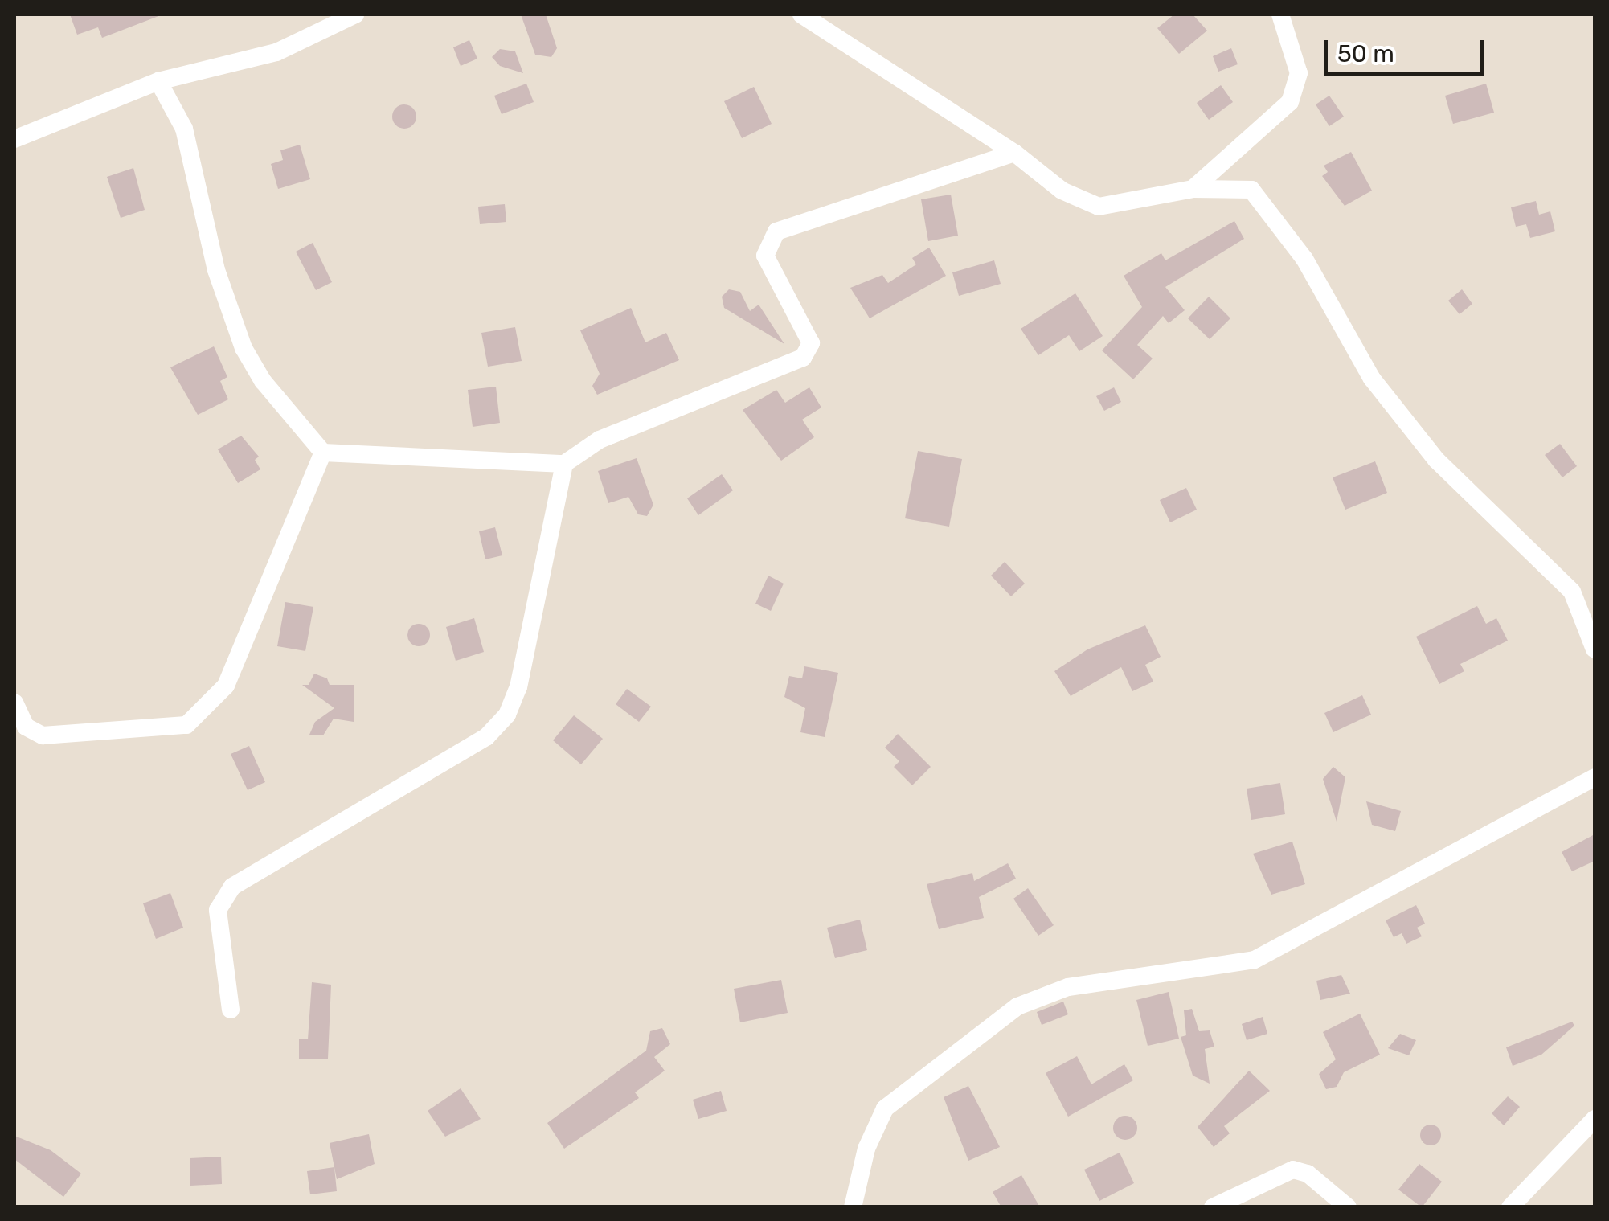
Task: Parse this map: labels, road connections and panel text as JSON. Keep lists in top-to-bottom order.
{
  "scale_bar": "50 m"
}
